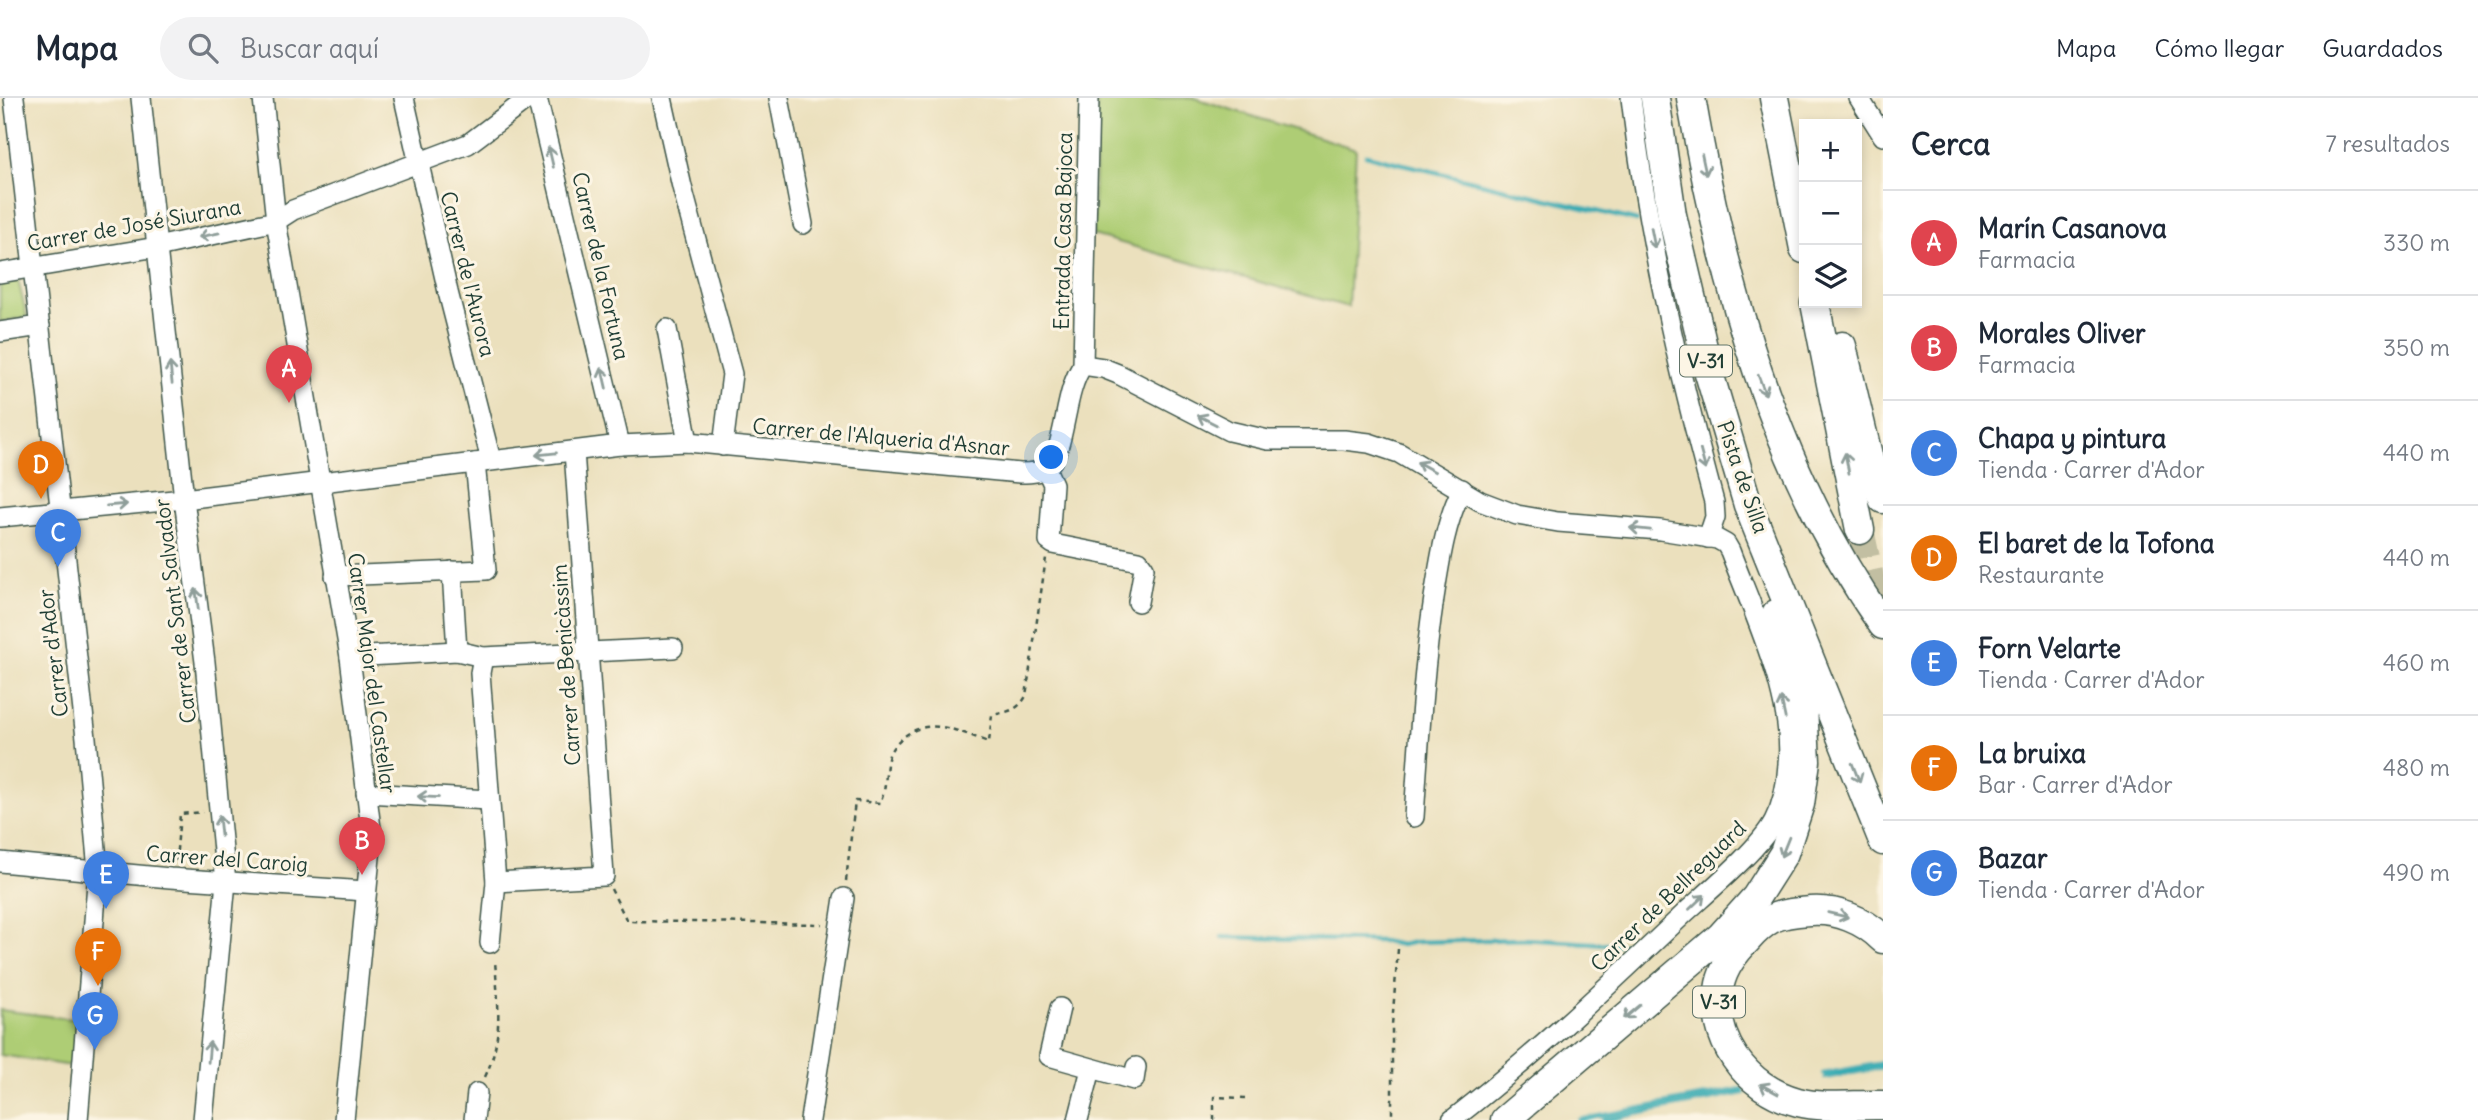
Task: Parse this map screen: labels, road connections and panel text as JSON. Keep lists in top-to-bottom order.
{
  "streets": {
    "highway": ["V-31", "Pista de Silla"],
    "street": [
      "Carrer de José Siurana",
      "Entrada Casa Bajoca",
      "Carrer de la Fortuna",
      "Carrer de l'Aurora",
      "Carrer de l'Alqueria d'Asnar",
      "Carrer de Sant Salvador",
      "Carrer d'Ador",
      "Carrer de Benicàssim",
      "Carrer Major del Castellar",
      "Carrer del Caroig",
      "Carrer de Bellreguard"
    ]
  },
  "crossings": [
    ["Carrer de José Siurana", "Carrer de l'Aurora"],
    ["Carrer de José Siurana", "Carrer de Sant Salvador"],
    ["Carrer de José Siurana", "Carrer d'Ador"],
    ["Carrer de José Siurana", "Carrer Major del Castellar"],
    ["Carrer de la Fortuna", "Carrer de l'Alqueria d'Asnar"],
    ["Carrer de l'Aurora", "Carrer de l'Alqueria d'Asnar"],
    ["Carrer de l'Alqueria d'Asnar", "Carrer de Sant Salvador"],
    ["Carrer de l'Alqueria d'Asnar", "Carrer d'Ador"],
    ["Carrer de l'Alqueria d'Asnar", "Carrer de Benicàssim"],
    ["Carrer de l'Alqueria d'Asnar", "Carrer Major del Castellar"],
    ["Carrer de Sant Salvador", "Carrer del Caroig"],
    ["Carrer d'Ador", "Carrer del Caroig"],
    ["Carrer Major del Castellar", "Carrer del Caroig"]
  ],
  "one_way": ["Carrer de Sant Salvador", "Carrer de Bellreguard"],
  "page": {
    "header": "Mapa",
    "search": "Buscar aquí",
    "nav": ["Mapa", "Cómo llegar", "Guardados"],
    "heading": ["Cerca", "7 resultados"],
    "map_buttons": ["+", "−"],
    "list": [
      {
        "mark": "A",
        "name": "Marín Casanova",
        "note": "Farmacia",
        "value": "330 m"
      },
      {
        "mark": "B",
        "name": "Morales Oliver",
        "note": "Farmacia",
        "value": "350 m"
      },
      {
        "mark": "C",
        "name": "Chapa y pintura",
        "note": "Tienda · Carrer d'Ador",
        "value": "440 m"
      },
      {
        "mark": "D",
        "name": "El baret de la Tofona",
        "note": "Restaurante",
        "value": "440 m"
      },
      {
        "mark": "E",
        "name": "Forn Velarte",
        "note": "Tienda · Carrer d'Ador",
        "value": "460 m"
      },
      {
        "mark": "F",
        "name": "La bruixa",
        "note": "Bar · Carrer d'Ador",
        "value": "480 m"
      },
      {
        "mark": "G",
        "name": "Bazar",
        "note": "Tienda · Carrer d'Ador",
        "value": "490 m"
      }
    ],
    "pins": [
      "A",
      "D",
      "C",
      "B",
      "E",
      "F",
      "G"
    ]
  }
}
